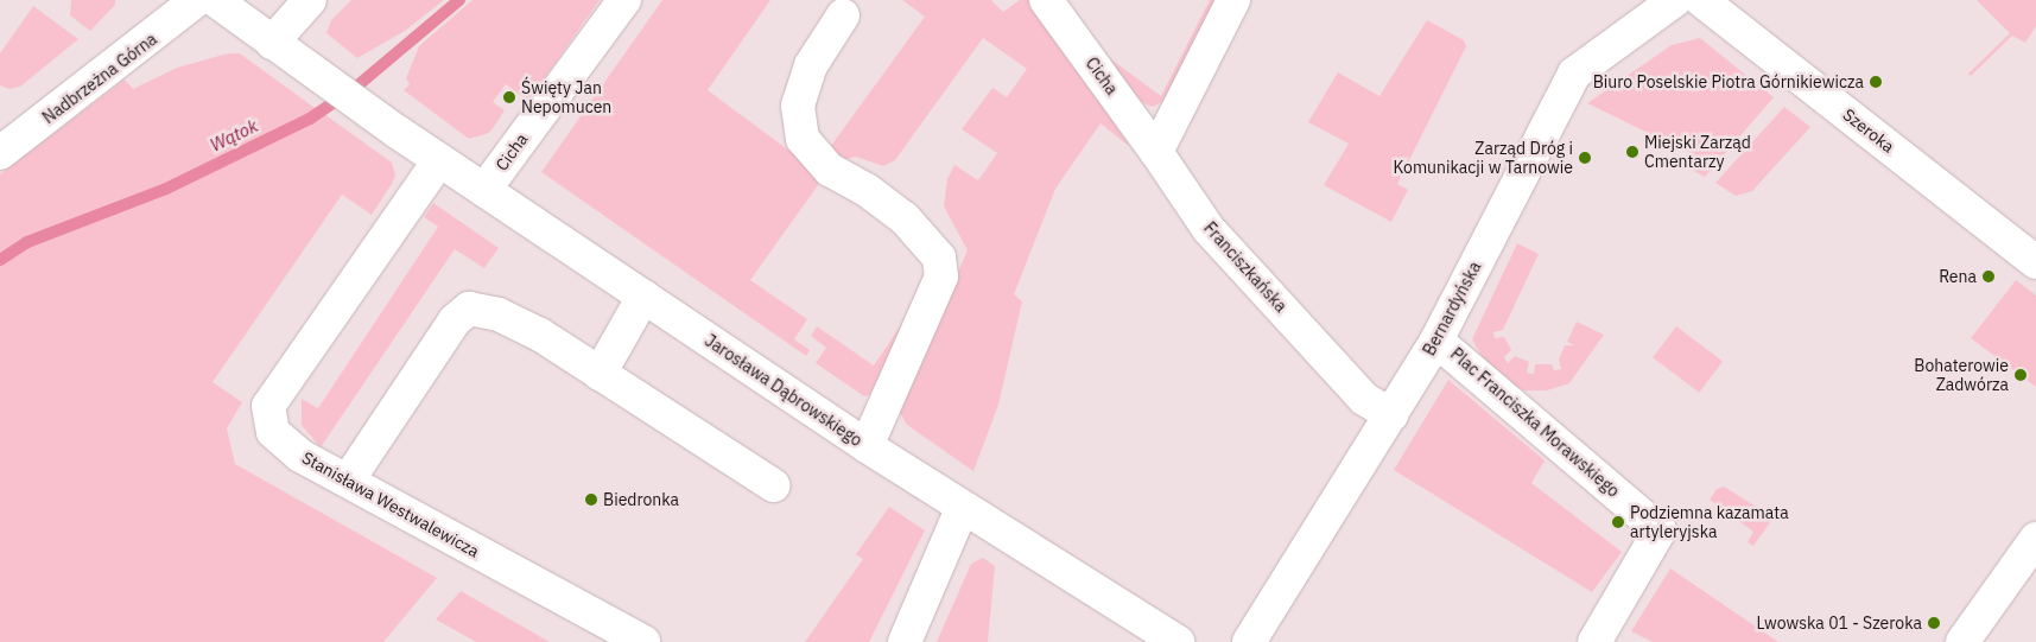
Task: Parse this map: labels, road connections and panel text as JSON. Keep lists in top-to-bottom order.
{
  "streets": {
    "street": [
      "Cicha",
      "Nadbrzeżna Górna",
      "Szeroka",
      "Franciszkańska",
      "Bernardyńska",
      "Jarosława Dąbrowskiego",
      "Plac Franciszka Morawskiego",
      "Stanisława Westwalewicza"
    ]
  },
  "crossings": [
    ["Cicha", "Franciszkańska"],
    ["Cicha", "Jarosława Dąbrowskiego"],
    ["Franciszkańska", "Bernardyńska"],
    ["Bernardyńska", "Plac Franciszka Morawskiego"],
    ["Jarosława Dąbrowskiego", "Stanisława Westwalewicza"]
  ],
  "water": ["Wątok"],
  "places": [
    "Biuro Poselskie Piotra Górnikiewicza",
    "Święty Jan Nepomucen",
    "Miejski Zarząd Cmentarzy",
    "Zarząd Dróg i Komunikacji w Tarnowie",
    "Rena",
    "Bohaterowie Zadwórza",
    "Biedronka",
    "Podziemna kazamata artyleryjska",
    "Lwowska 01 - Szeroka"
  ]
}
